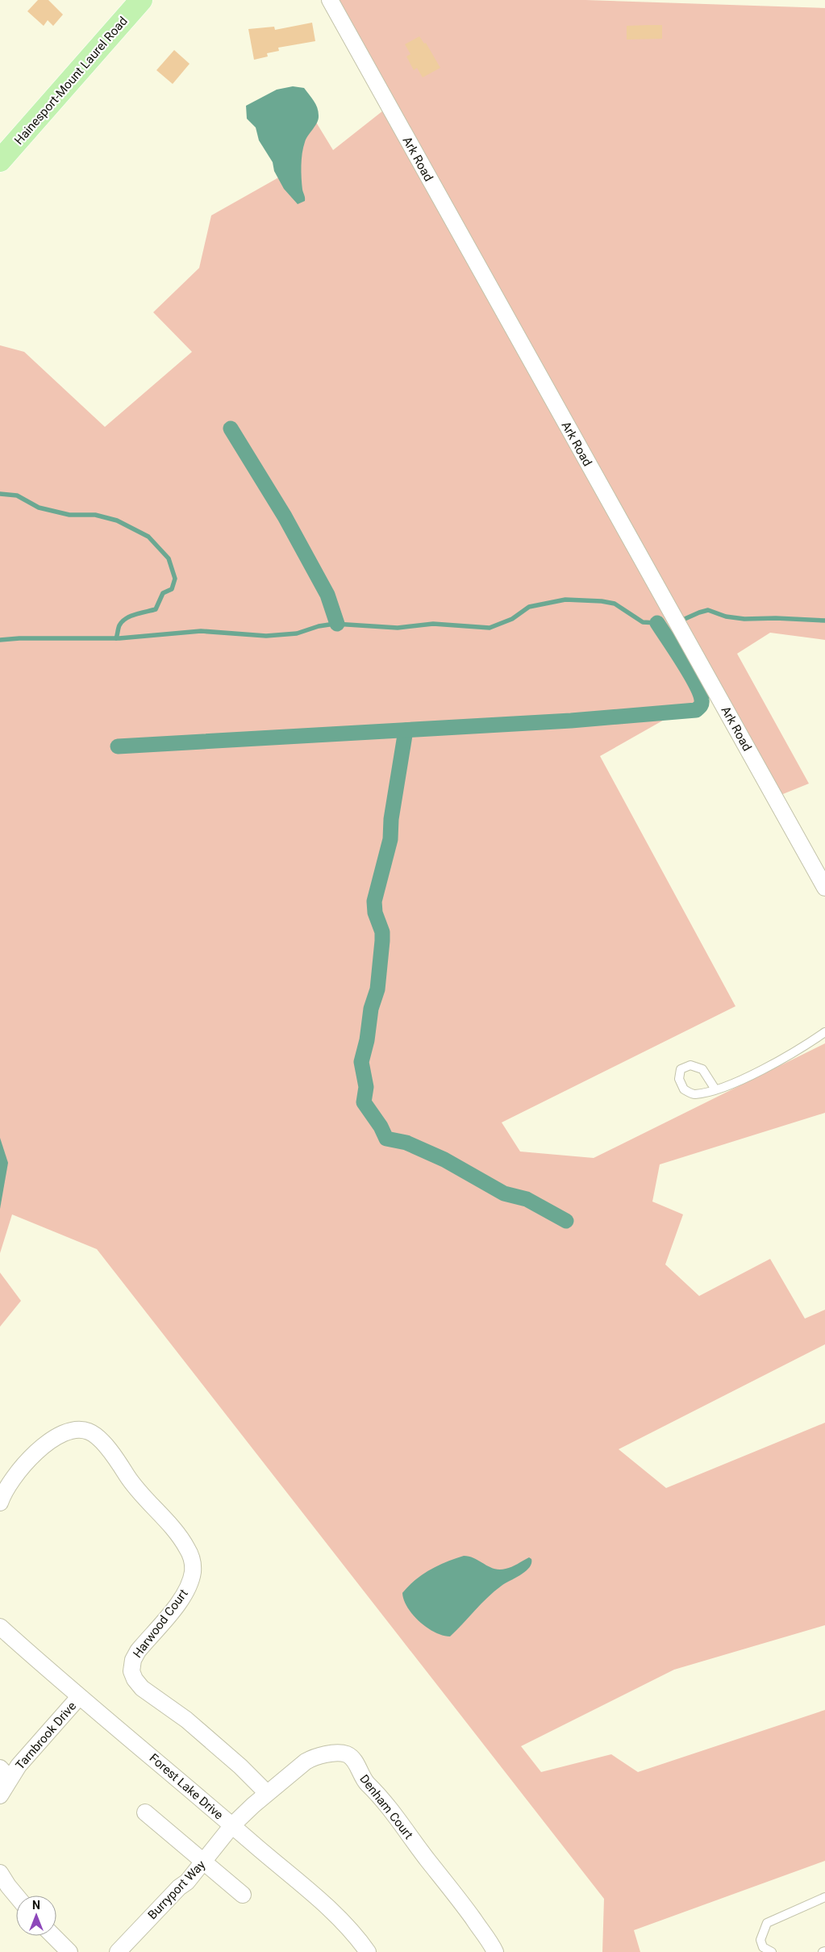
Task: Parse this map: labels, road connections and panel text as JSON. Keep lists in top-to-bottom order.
{
  "streets": {
    "main road": ["Hainesport-Mount Laurel Road"],
    "street": [
      "Ark Road",
      "Harwood Court",
      "Tarnbrook Drive",
      "Forest Lake Drive",
      "Denham Court",
      "Burryport Way"
    ]
  },
  "crossings": [
    ["Harwood Court", "Denham Court"],
    ["Tarnbrook Drive", "Forest Lake Drive"],
    ["Forest Lake Drive", "Denham Court"],
    ["Forest Lake Drive", "Burryport Way"],
    ["Denham Court", "Burryport Way"]
  ],
  "north": "top"
}
